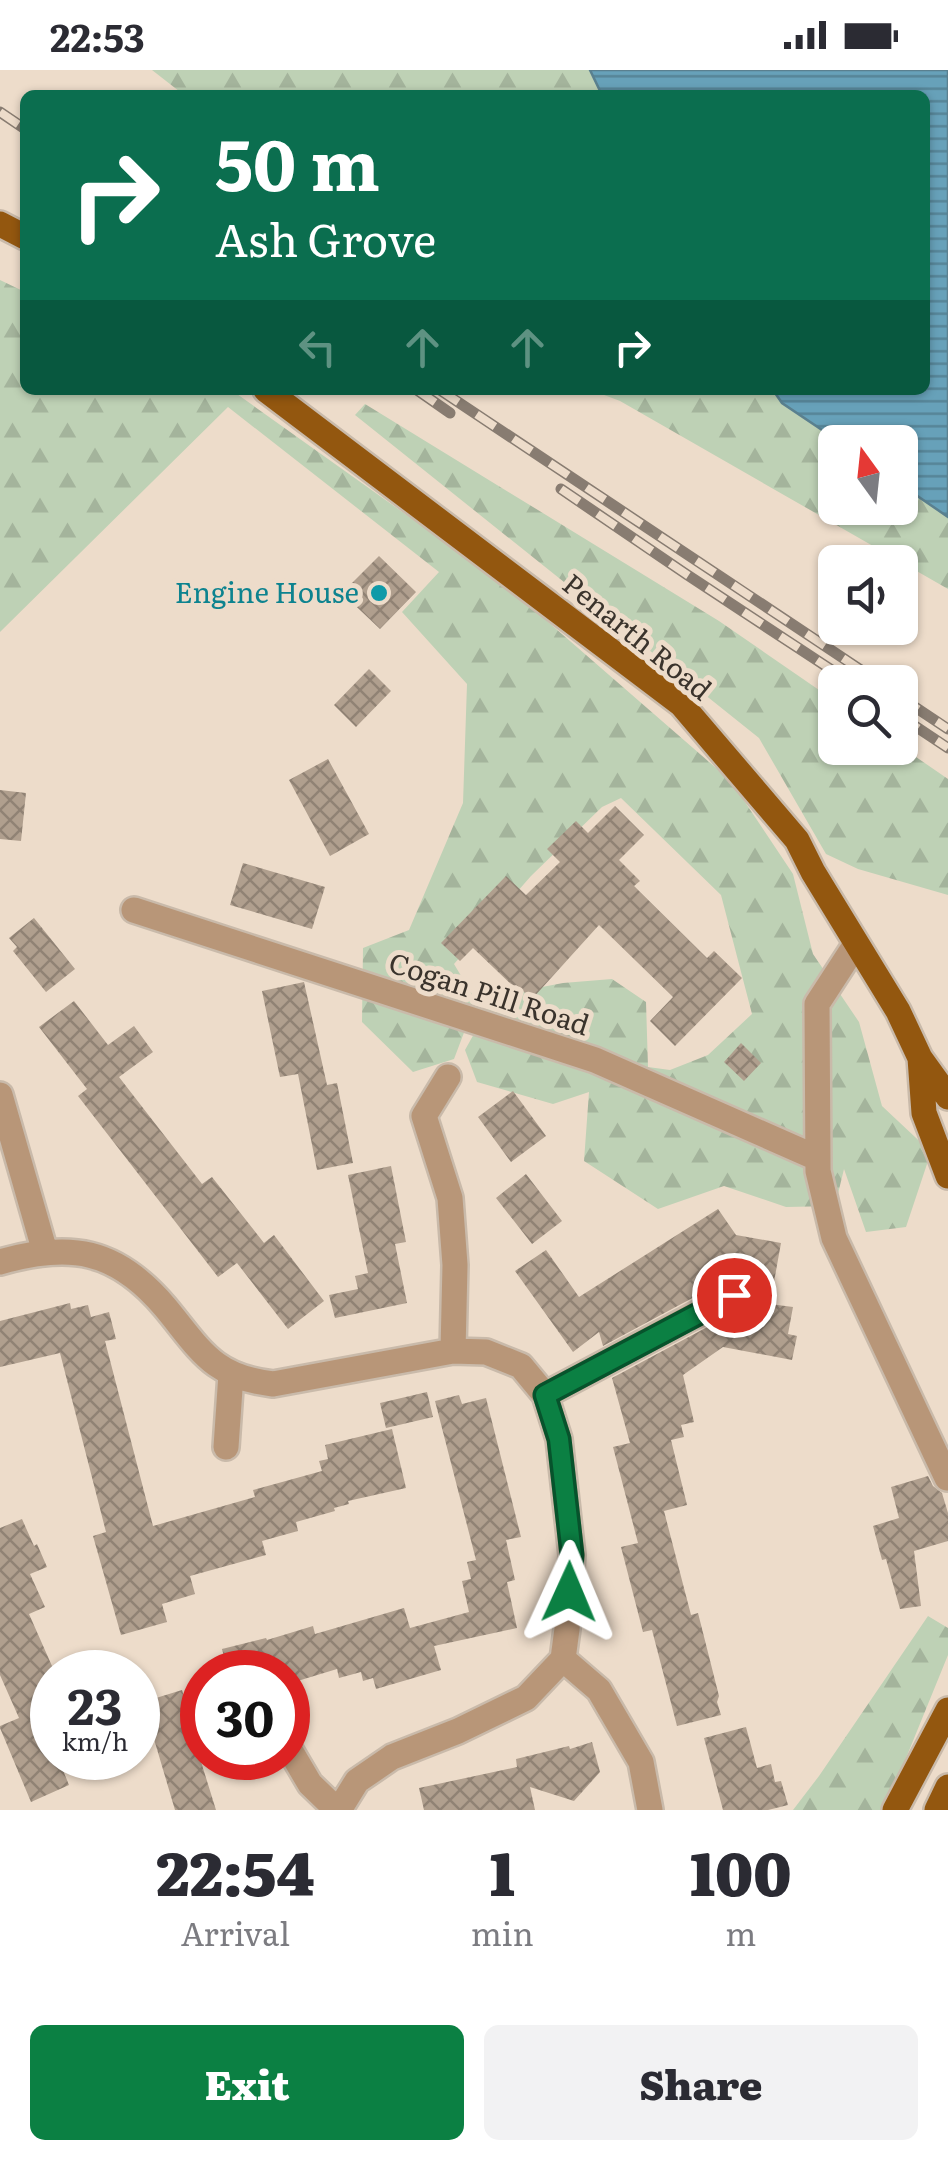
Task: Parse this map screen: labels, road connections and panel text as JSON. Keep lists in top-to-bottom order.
{
  "streets": {
    "main road": ["Penarth Road"],
    "street": ["Cogan Pill Road"]
  },
  "places": ["Engine House"],
  "north": "top",
  "page": {
    "status": "22:53",
    "turn": ["50 m", "Ash Grove"],
    "speed": "23 km/h",
    "limit": "30",
    "eta": [
      "22:54",
      "Arrival",
      "1",
      "min",
      "100",
      "m"
    ],
    "buttons": ["Exit", "Share"]
  }
}
